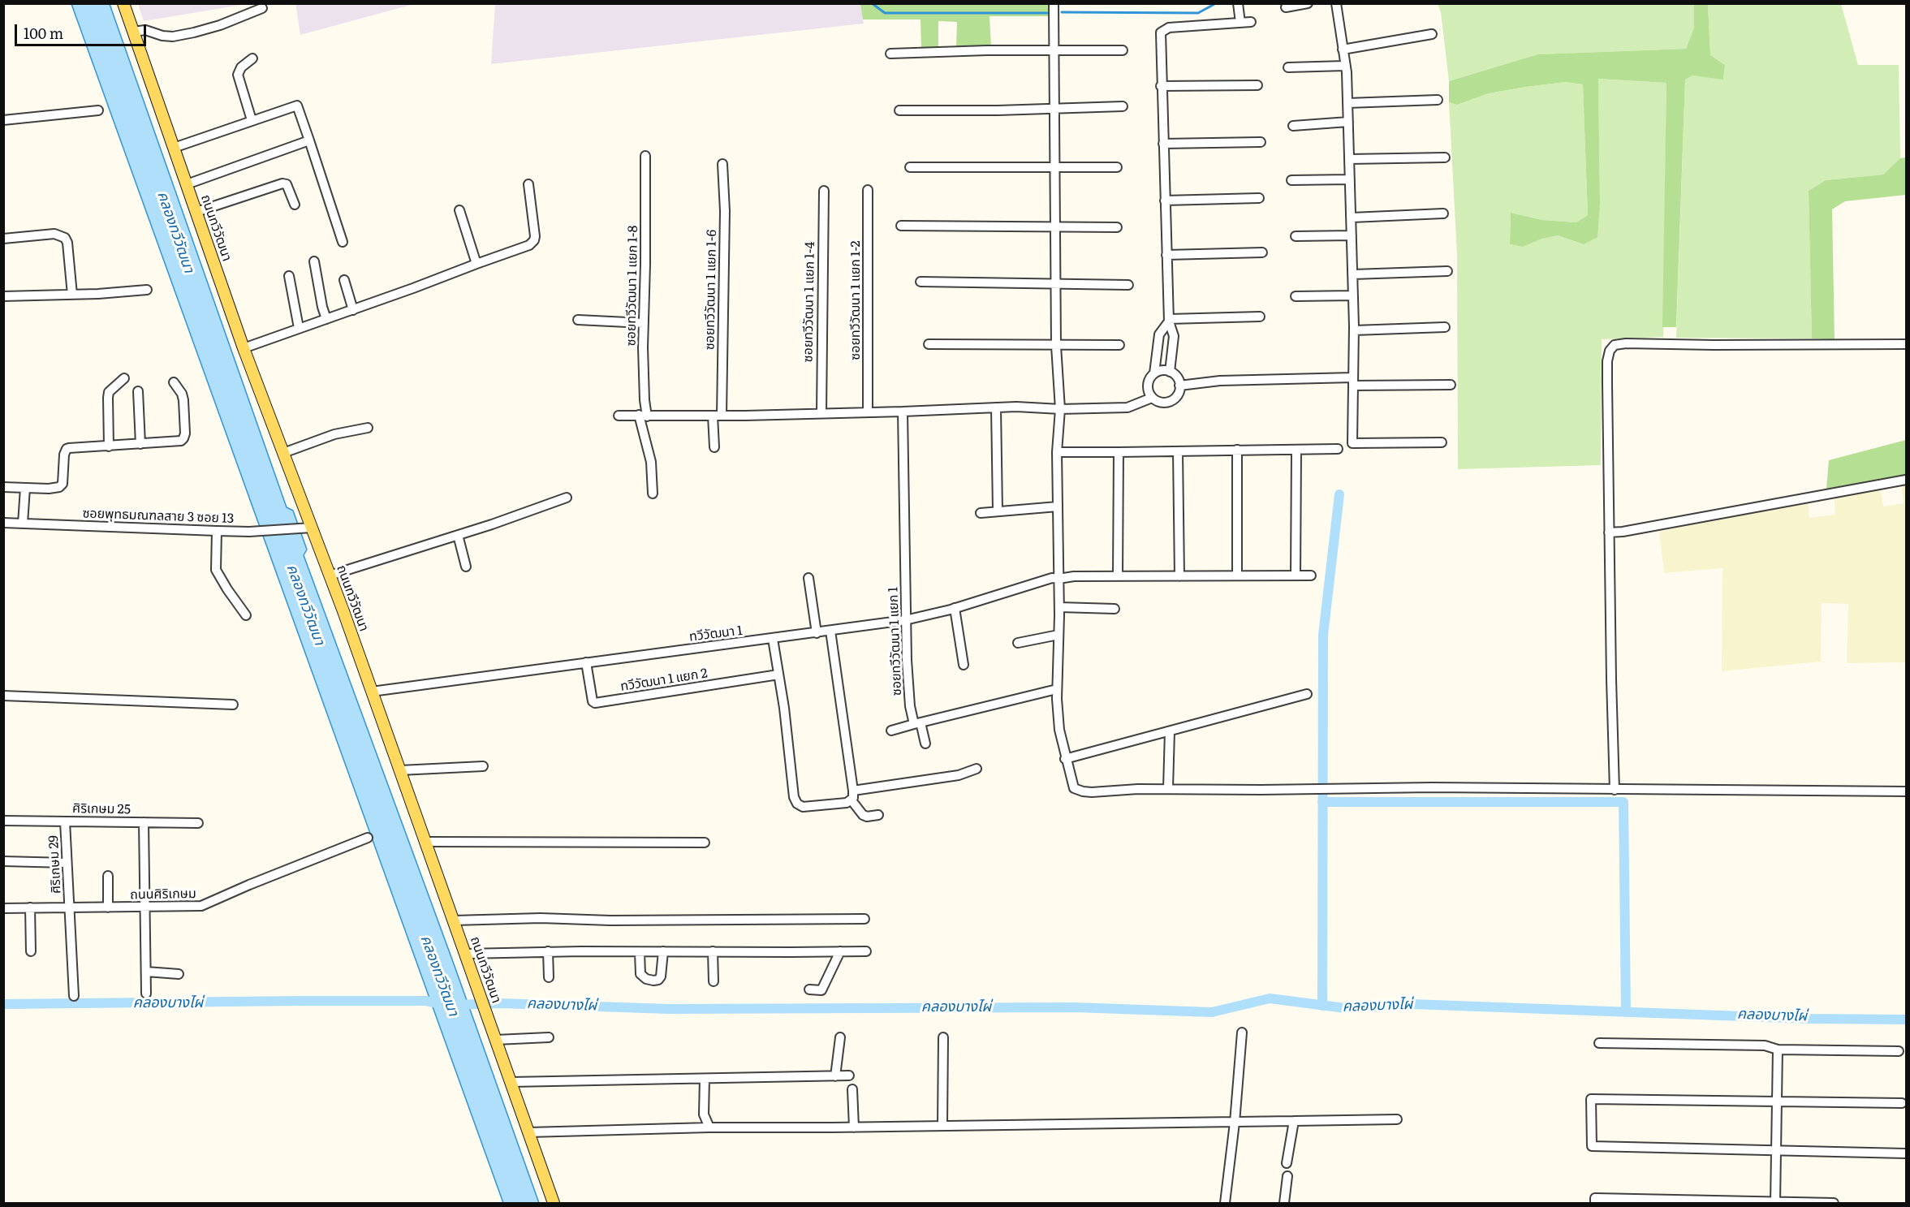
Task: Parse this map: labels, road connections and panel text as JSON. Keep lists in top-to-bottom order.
{
  "streets": {
    "main road": ["ถนนทวีวัฒนา"],
    "street": [
      "ซอยทวีวัฒนา 1 แยก 1-8",
      "ซอยทวีวัฒนา 1 แยก 1-6",
      "ซอยทวีวัฒนา 1 แยก 1-2",
      "ซอยทวีวัฒนา 1 แยก 1-4",
      "ซอยพุทธมณฑลสาย 3 ซอย 13",
      "ทวีวัฒนา 1",
      "ซอยทวีวัฒนา 1 แยก 1",
      "ทวีวัฒนา 1 แยก 2",
      "ศิริเกษม 25",
      "ศิริเกษม 29",
      "ถนนศิริเกษม"
    ]
  },
  "crossings": [
    ["ถนนทวีวัฒนา", "ซอยพุทธมณฑลสาย 3 ซอย 13"],
    ["ถนนทวีวัฒนา", "ทวีวัฒนา 1"],
    ["ทวีวัฒนา 1", "ซอยทวีวัฒนา 1 แยก 1"],
    ["ทวีวัฒนา 1", "ทวีวัฒนา 1 แยก 2"],
    ["ศิริเกษม 25", "ศิริเกษม 29"],
    ["ศิริเกษม 29", "ถนนศิริเกษม"]
  ],
  "water": ["คลองทวีวัฒนา", "คลองบางไผ่"],
  "scale_bar": "100 m"
}
